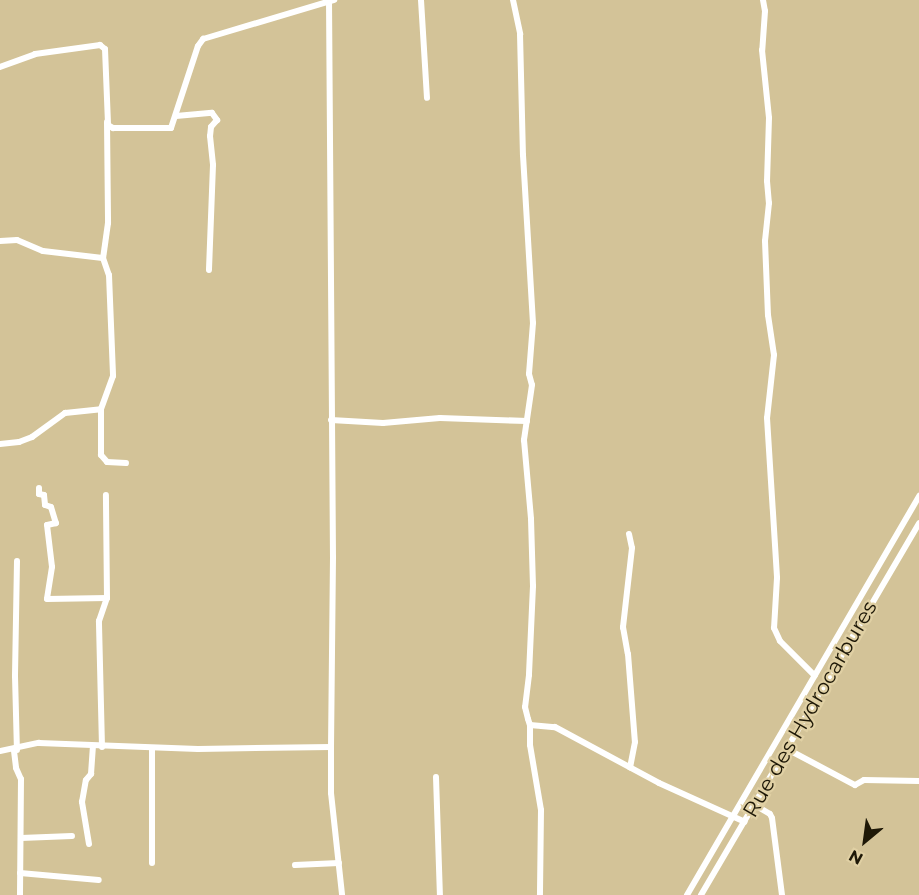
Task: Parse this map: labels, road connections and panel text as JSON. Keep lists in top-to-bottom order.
{
  "streets": {
    "street": ["Rue des Hydrocarbures"]
  },
  "north": "bottom left"
}
